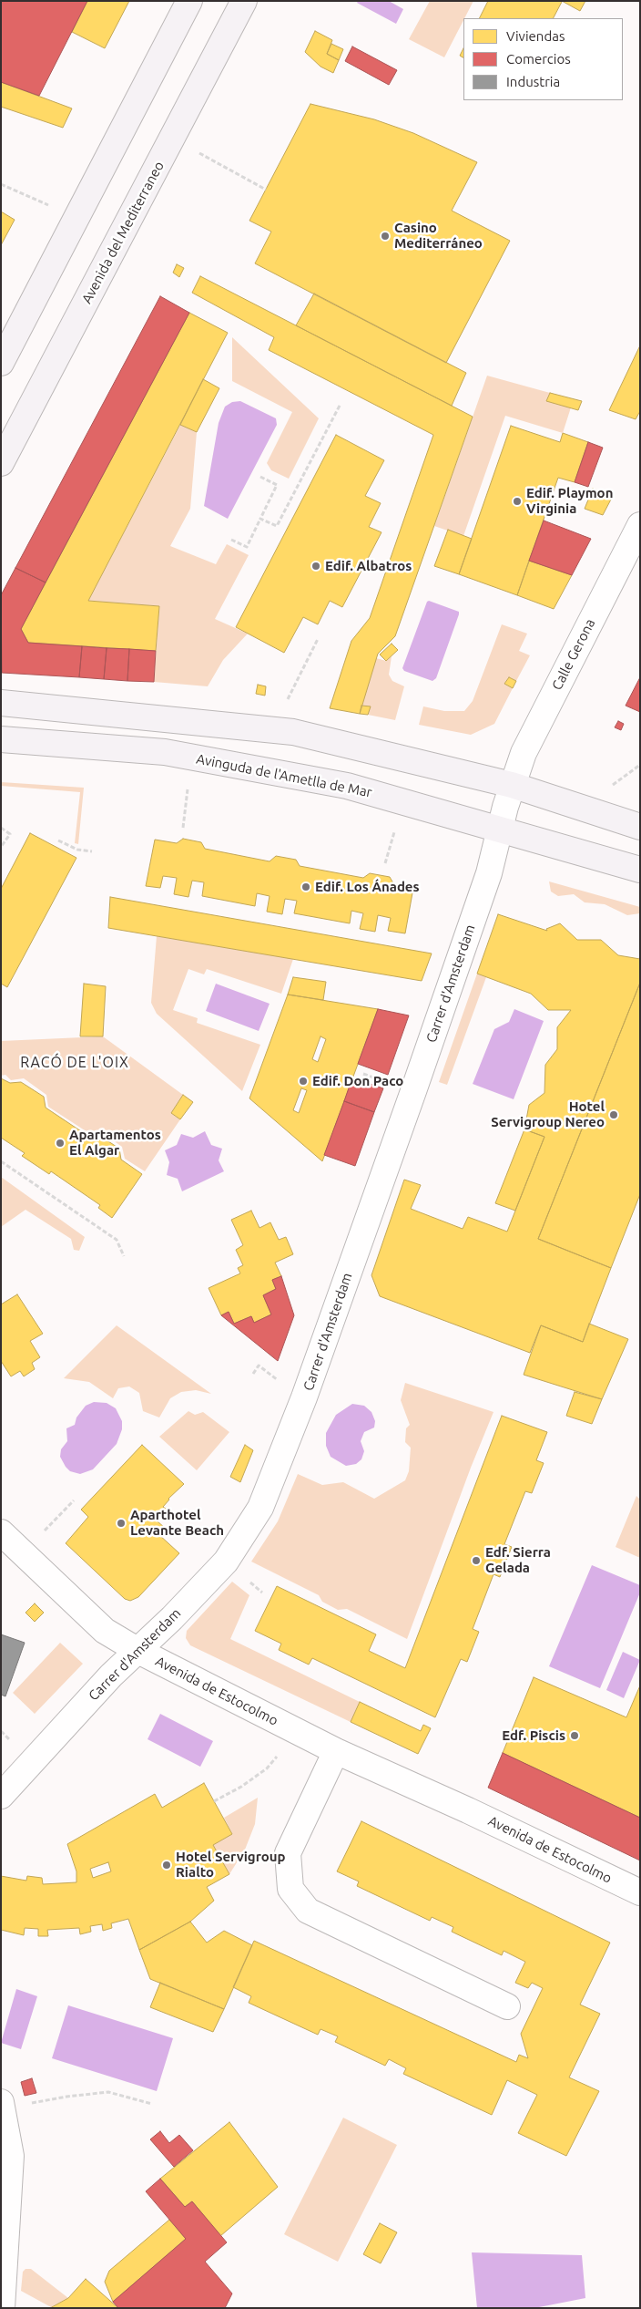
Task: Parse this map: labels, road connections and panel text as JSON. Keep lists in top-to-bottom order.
{
  "streets": {
    "street": [
      "Avenida del Mediterraneo",
      "Calle Gerona",
      "Avinguda de l'Ametlla de Mar",
      "Carrer d'Amsterdam",
      "Avenida de Estocolmo"
    ]
  },
  "crossings": [
    ["Calle Gerona", "Carrer d'Amsterdam"],
    ["Avinguda de l'Ametlla de Mar", "Carrer d'Amsterdam"],
    ["Carrer d'Amsterdam", "Avenida de Estocolmo"]
  ],
  "districts": ["RACÓ DE L'OIX"],
  "places": [
    "Casino Mediterráneo",
    "Edif. Playmon Virginia",
    "Edif. Albatros",
    "Edif. Los Ánades",
    "Edif. Don Paco",
    "Hotel Servigroup Nereo",
    "Apartamentos El Algar",
    "Aparthotel Levante Beach",
    "Edf. Sierra Gelada",
    "Edf. Piscis",
    "Hotel Servigroup Rialto"
  ],
  "legend": ["Viviendas", "Comercios", "Industria"]
}
